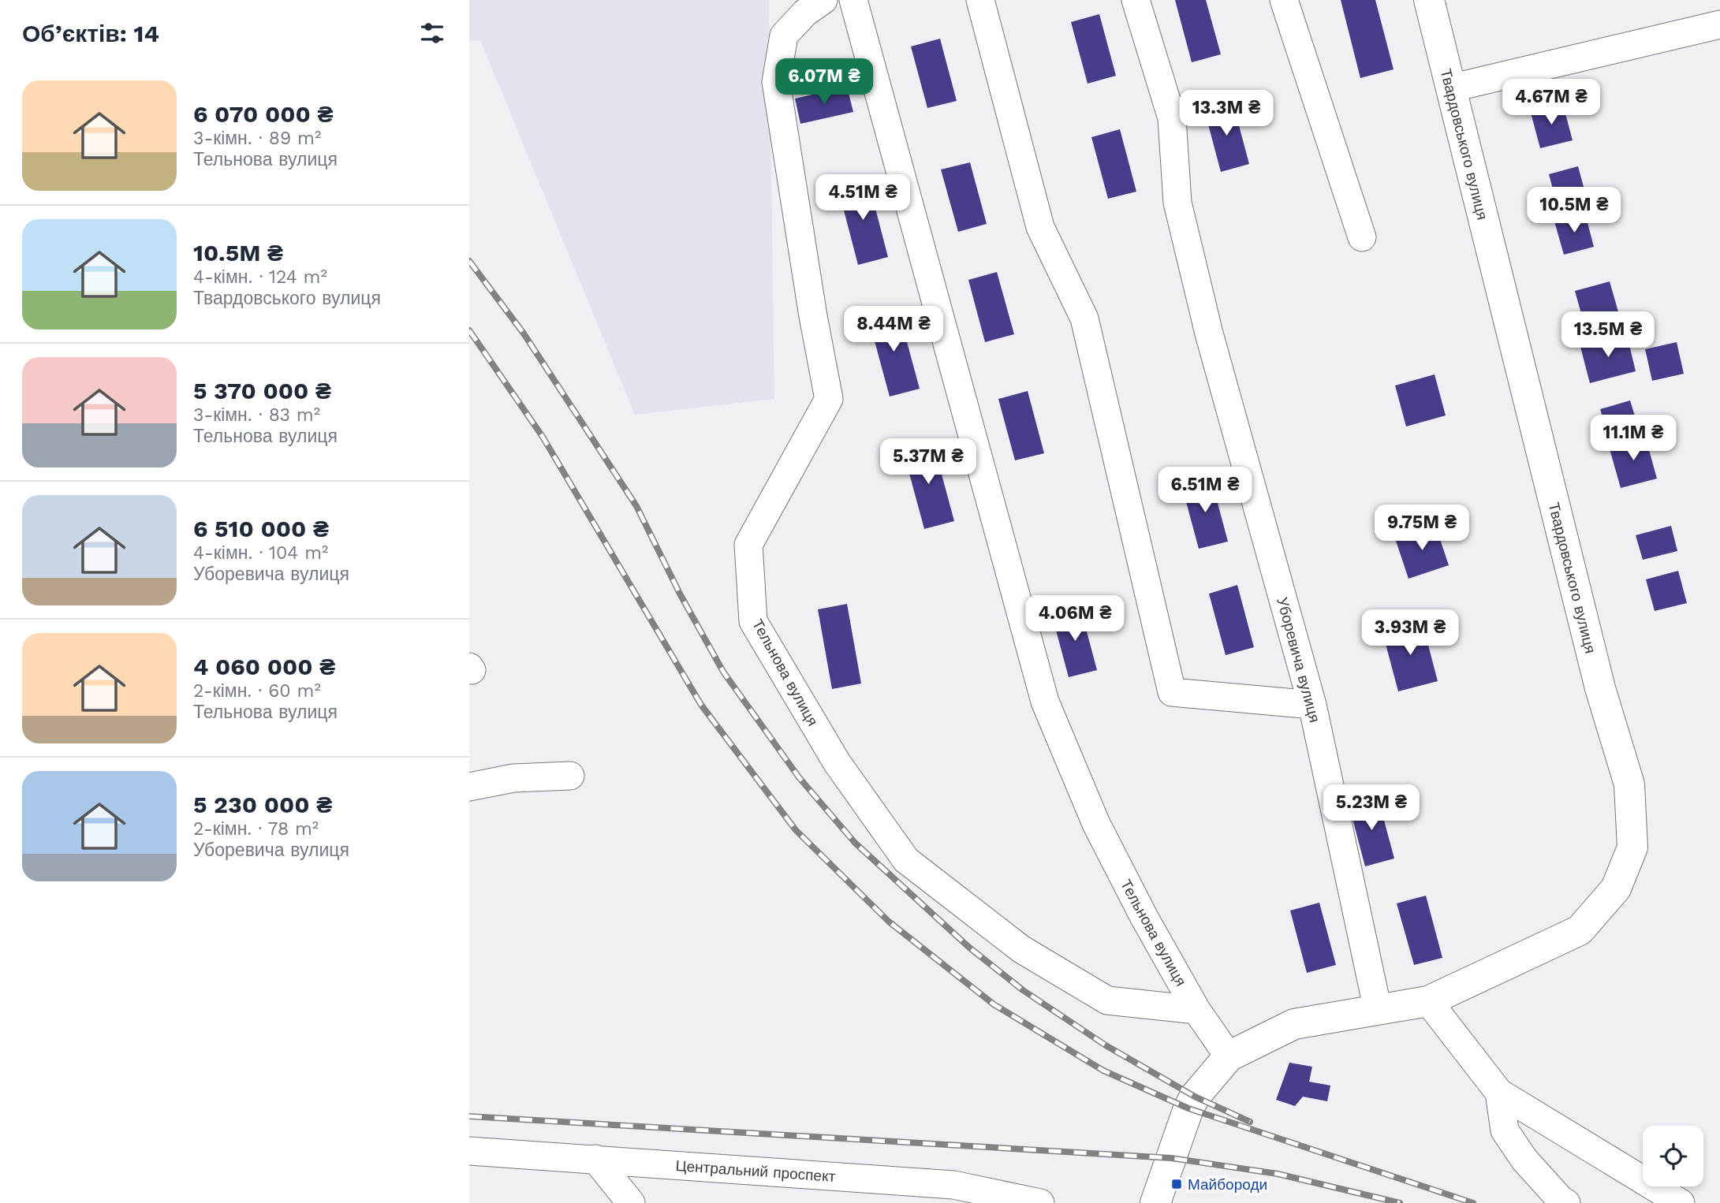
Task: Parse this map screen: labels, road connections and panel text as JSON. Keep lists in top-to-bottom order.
{
  "streets": {
    "main road": ["Твардовського вулиця"],
    "street": ["Уборевича вулиця", "Тельнова вулиця", "Центральний проспект"]
  },
  "crossings": [
    ["Твардовського вулиця", "Уборевича вулиця"]
  ],
  "places": {
    "transit": ["Майбороди"]
  },
  "page": {
    "heading": "Об’єктів: 14",
    "price": [
      "6.07M ₴",
      "4.67M ₴",
      "13.3M ₴",
      "4.51M ₴",
      "10.5M ₴",
      "8.44M ₴",
      "13.5M ₴",
      "11.1M ₴",
      "5.37M ₴",
      "6.51M ₴",
      "9.75M ₴",
      "4.06M ₴",
      "3.93M ₴",
      "5.23M ₴"
    ],
    "list": [
      {
        "name": "6 070 000 ₴",
        "note": "3-кімн. · 89 m² · Тельнова вулиця"
      },
      {
        "name": "10.5M ₴",
        "note": "4-кімн. · 124 m² · Твардовського вулиця"
      },
      {
        "name": "5 370 000 ₴",
        "note": "3-кімн. · 83 m² · Тельнова вулиця"
      },
      {
        "name": "6 510 000 ₴",
        "note": "4-кімн. · 104 m² · Уборевича вулиця"
      },
      {
        "name": "4 060 000 ₴",
        "note": "2-кімн. · 60 m² · Тельнова вулиця"
      },
      {
        "name": "5 230 000 ₴",
        "note": "2-кімн. · 78 m² · Уборевича вулиця"
      }
    ]
  }
}
